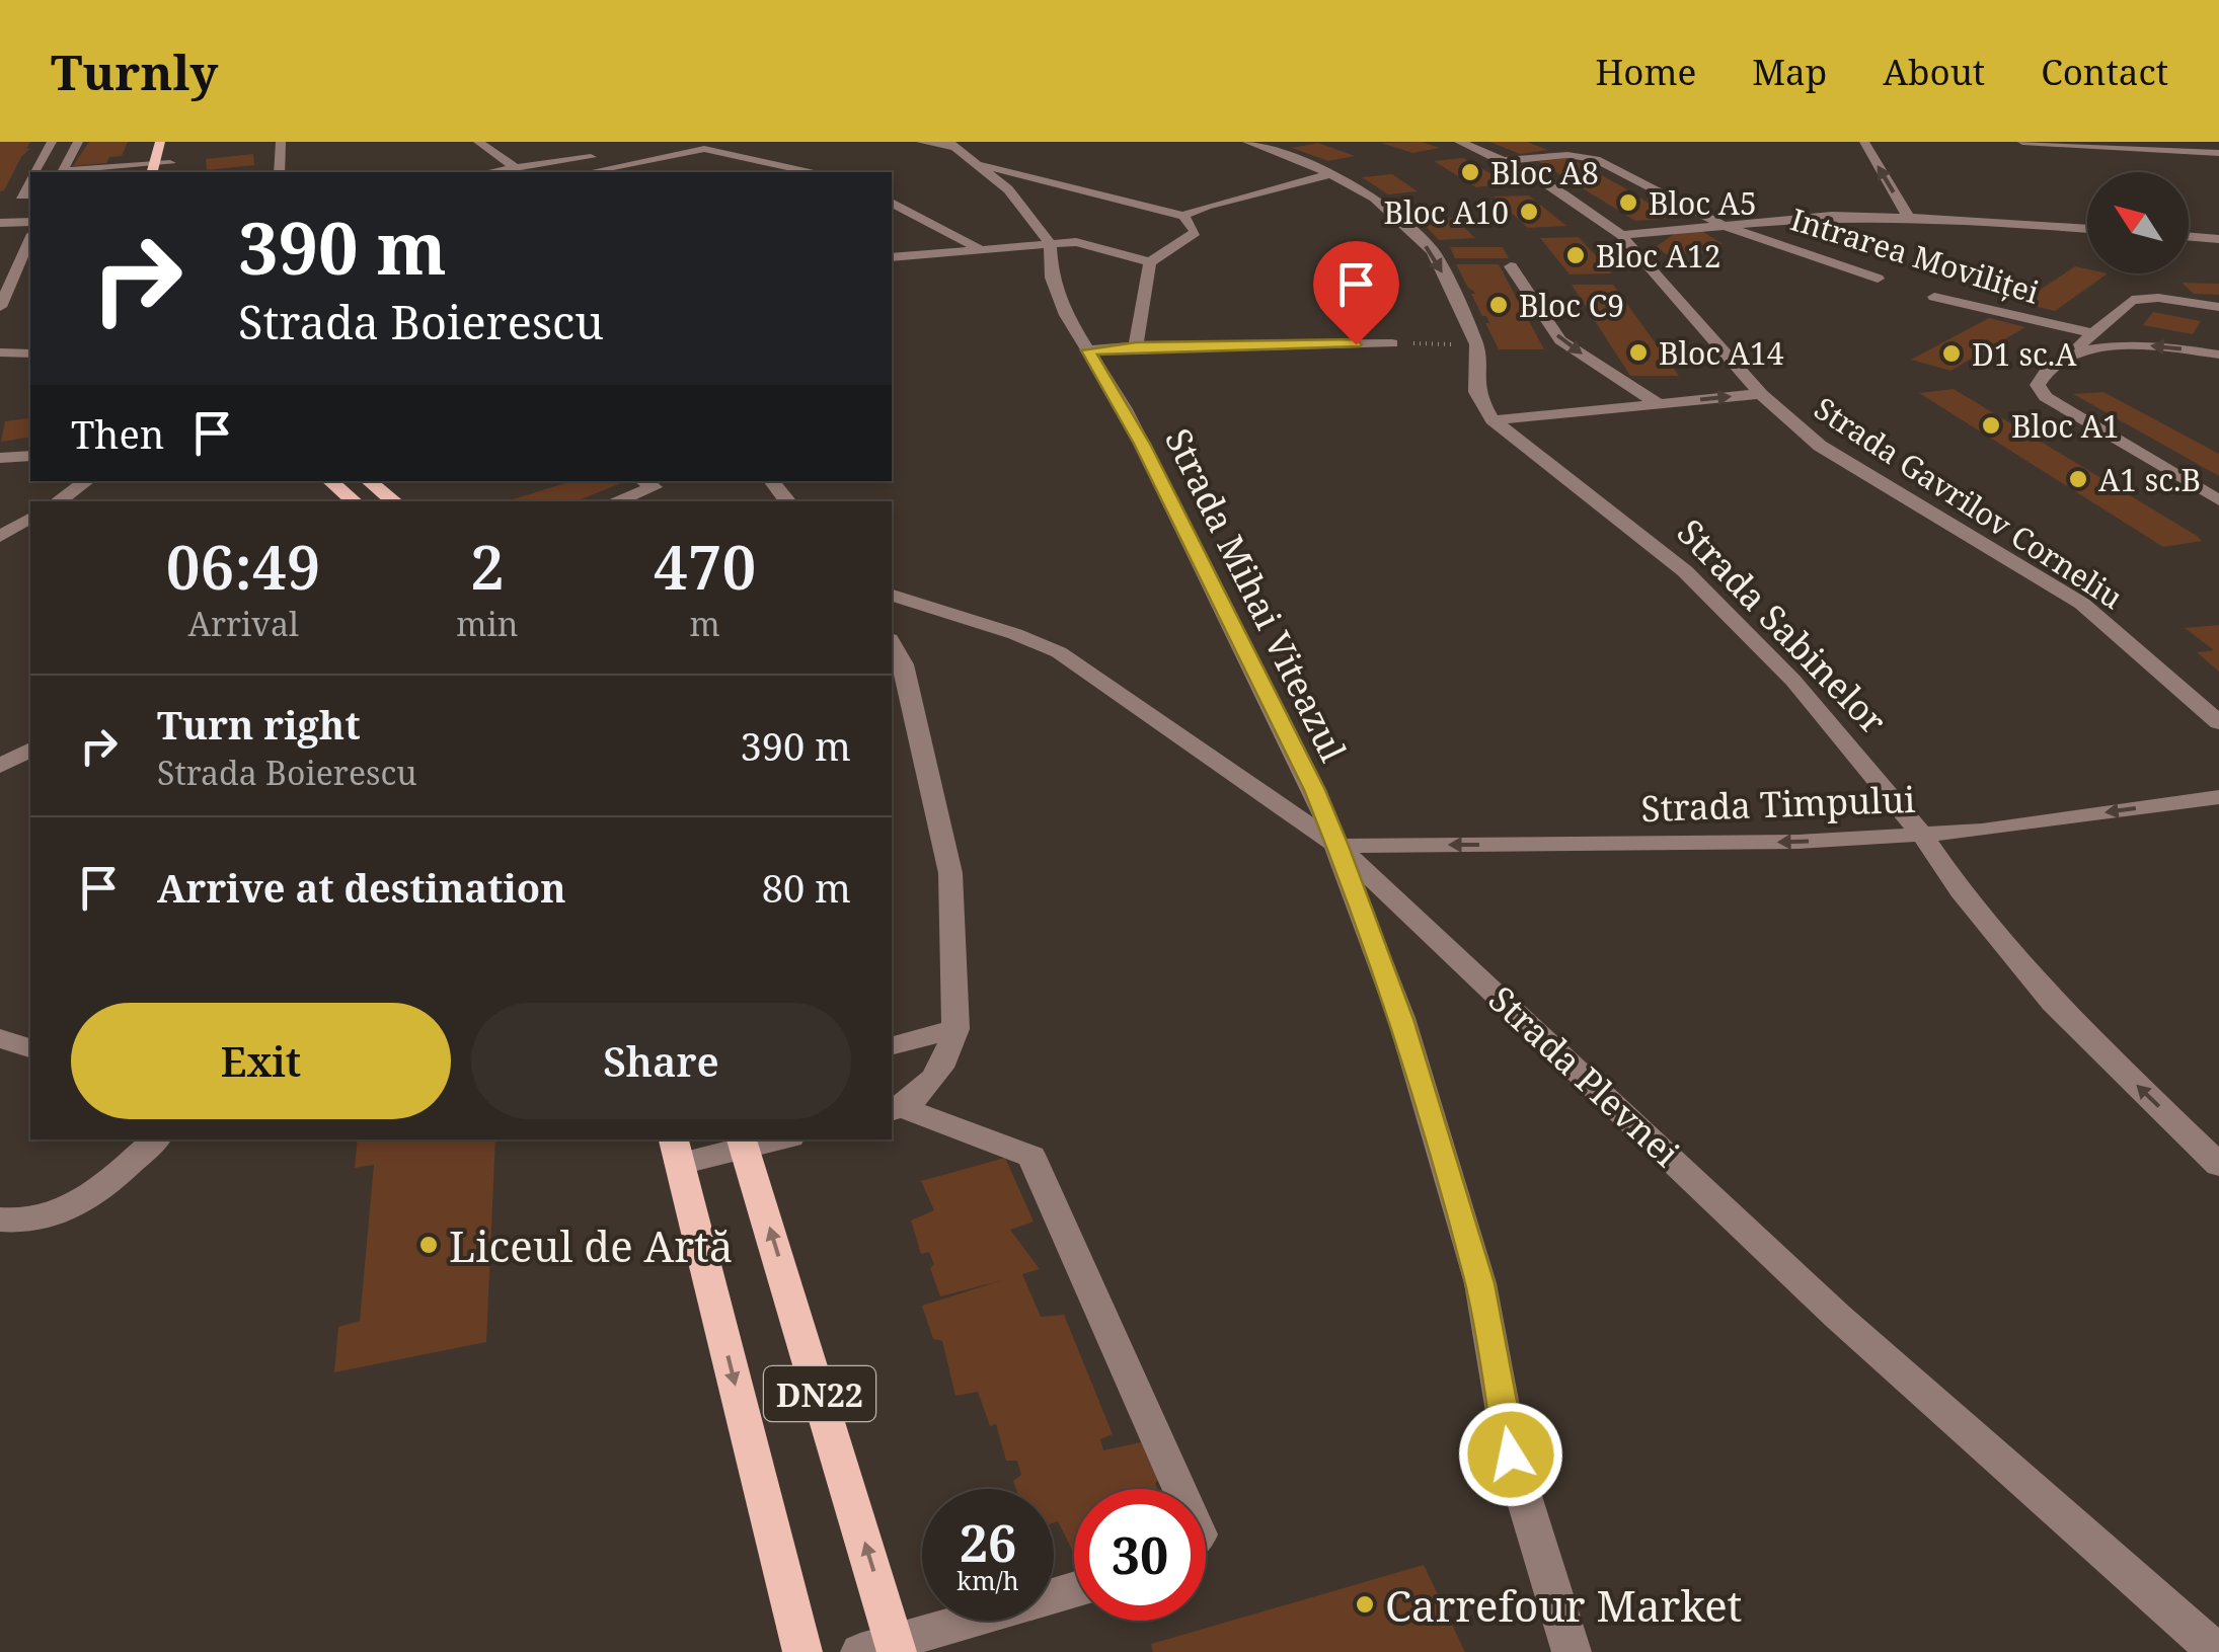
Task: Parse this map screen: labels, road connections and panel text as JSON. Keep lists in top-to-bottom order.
{
  "streets": {
    "main road": ["DN22"],
    "street": [
      "Intrarea Moviliței",
      "Strada Gavrilov Corneliu",
      "Strada Mihai Viteazul",
      "Strada Sabinelor",
      "Strada Timpului",
      "Strada Plevnei"
    ]
  },
  "crossings": [
    ["Intrarea Moviliței", "Strada Gavrilov Corneliu"],
    ["Strada Mihai Viteazul", "Strada Timpului"],
    ["Strada Mihai Viteazul", "Strada Plevnei"],
    ["Strada Sabinelor", "Strada Timpului"],
    ["Strada Timpului", "Strada Plevnei"]
  ],
  "one_way": ["Strada Sabinelor", "Strada Timpului"],
  "places": [
    "Bloc A8",
    "Bloc A5",
    "Bloc A10",
    "Bloc A12",
    "Bloc C9",
    "Bloc A14",
    "D1 sc.A",
    "Bloc A1",
    "A1 sc.B",
    "Liceul de Artă",
    "Carrefour Market"
  ],
  "north": "top left",
  "page": {
    "header": "Turnly",
    "nav": [
      "Home",
      "Map",
      "About",
      "Contact"
    ],
    "turn": ["390 m", "Strada Boierescu"],
    "then": "Then",
    "eta": [
      "06:49",
      "Arrival",
      "2",
      "min",
      "470",
      "m"
    ],
    "list": [
      {
        "name": "Turn right",
        "note": "Strada Boierescu",
        "value": "390 m"
      },
      {
        "name": "Arrive at destination",
        "value": "80 m"
      }
    ],
    "buttons": ["Exit", "Share"],
    "speed": "26 km/h",
    "limit": "30"
  }
}
